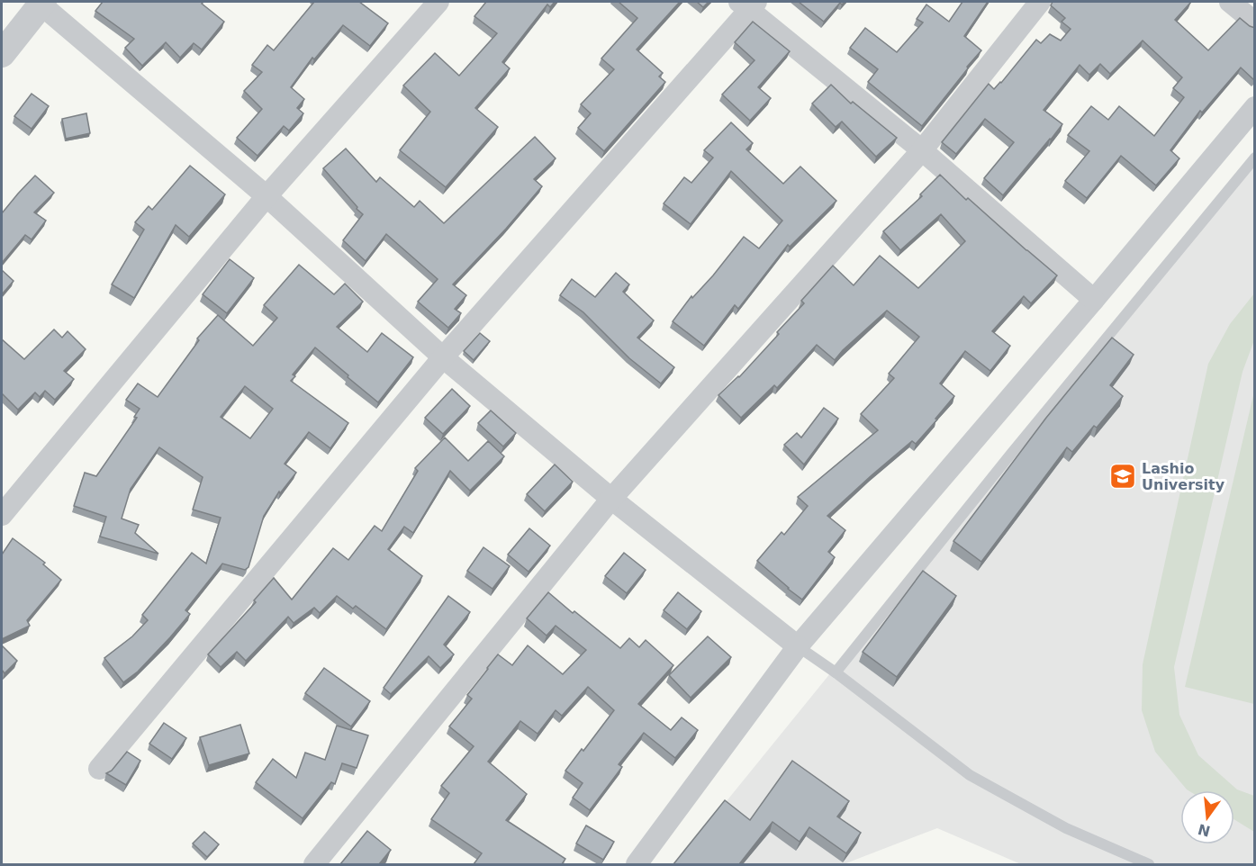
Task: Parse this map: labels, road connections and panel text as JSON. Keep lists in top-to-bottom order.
{
  "places": {
    "school or university": ["Lashio University"]
  },
  "north": "bottom"
}
